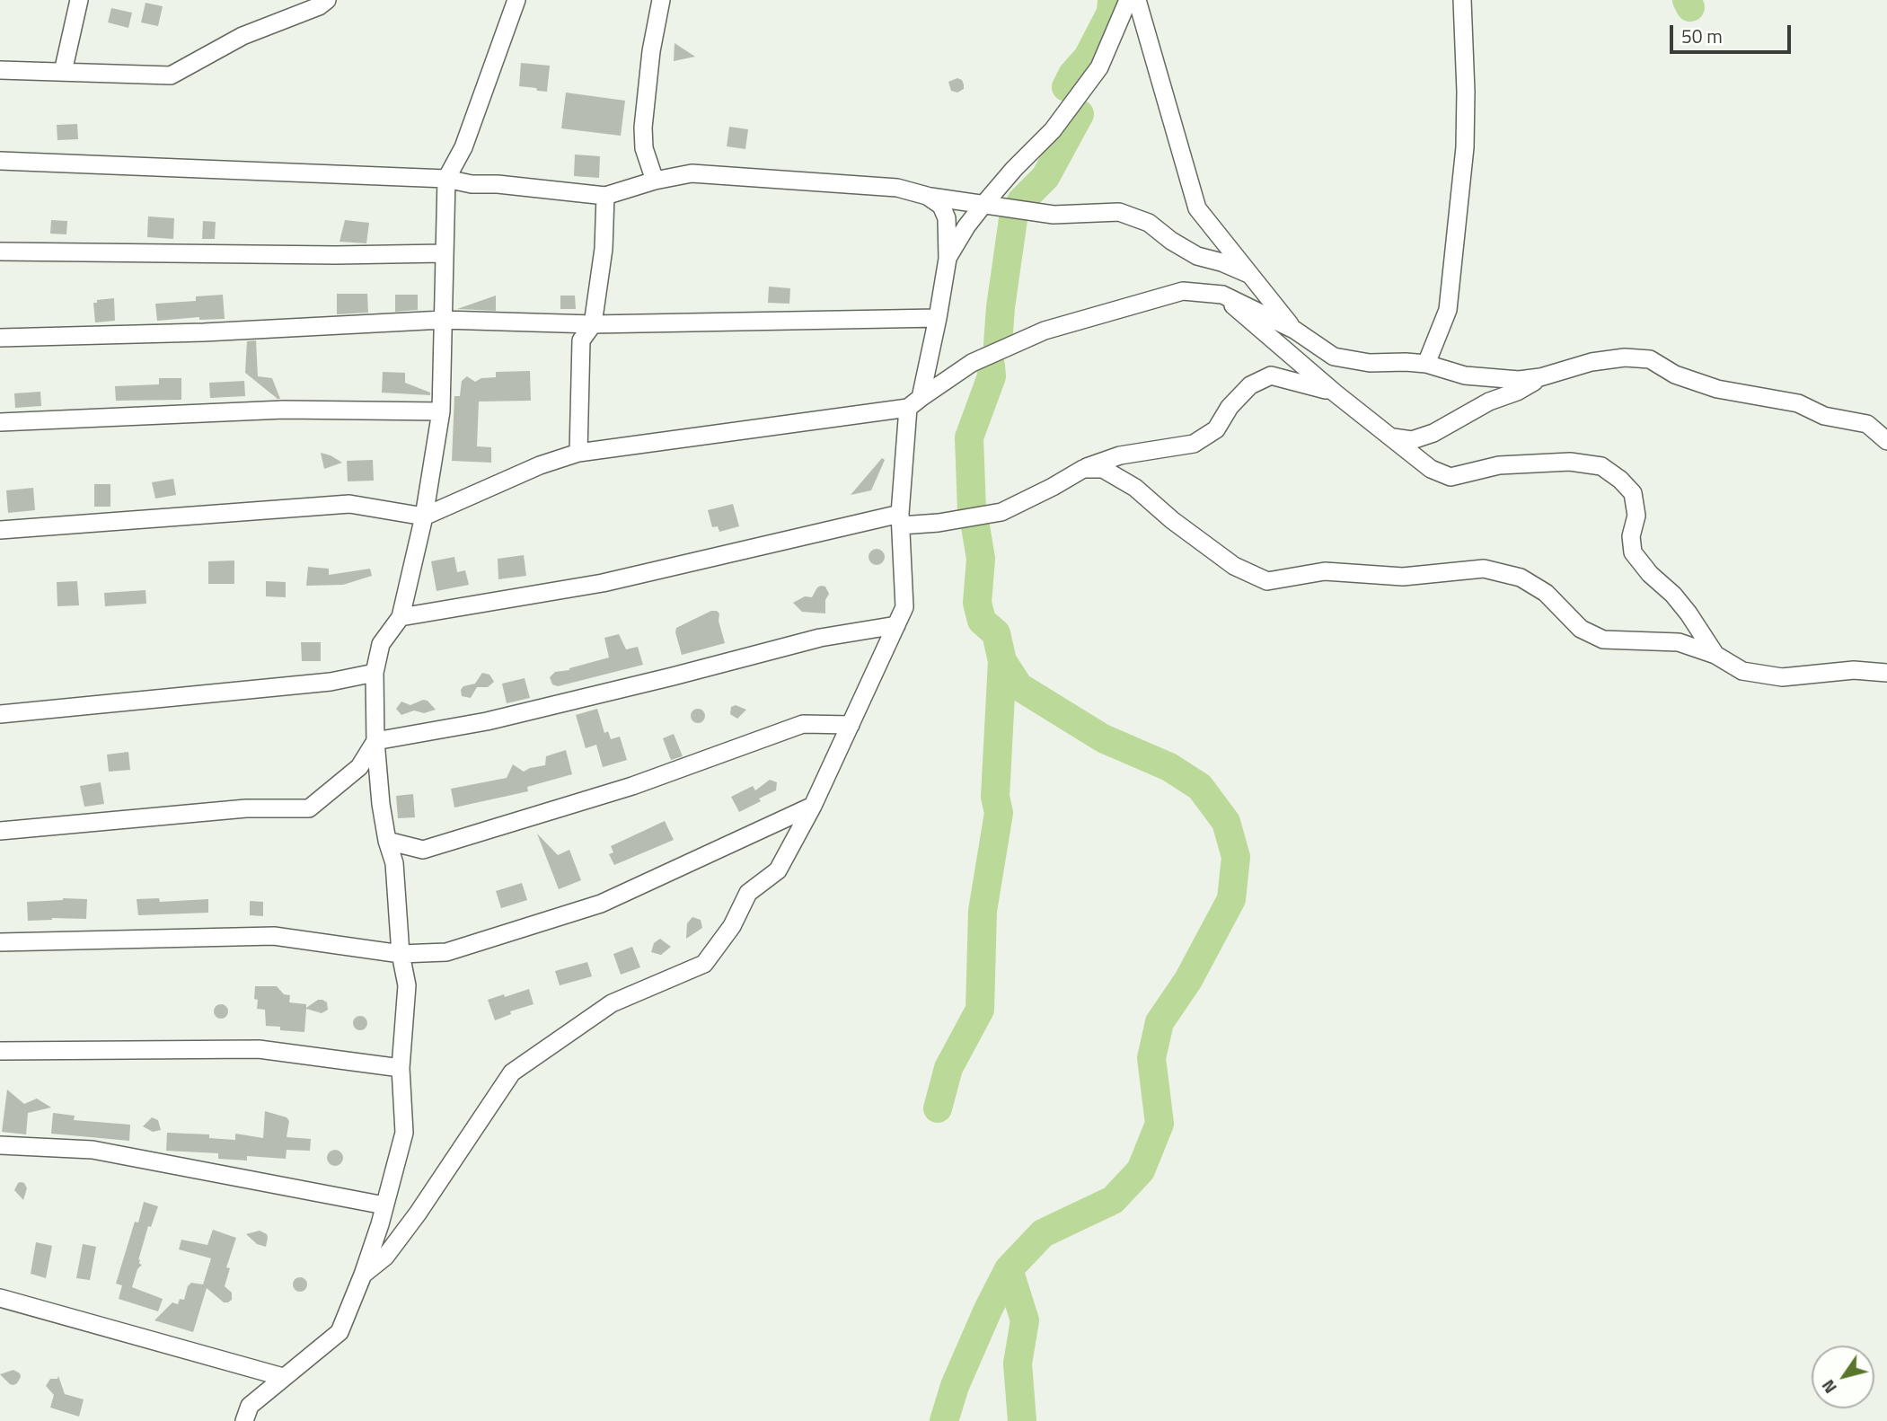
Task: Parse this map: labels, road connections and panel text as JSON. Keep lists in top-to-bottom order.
{
  "scale_bar": "50 m",
  "north": "bottom left"
}
